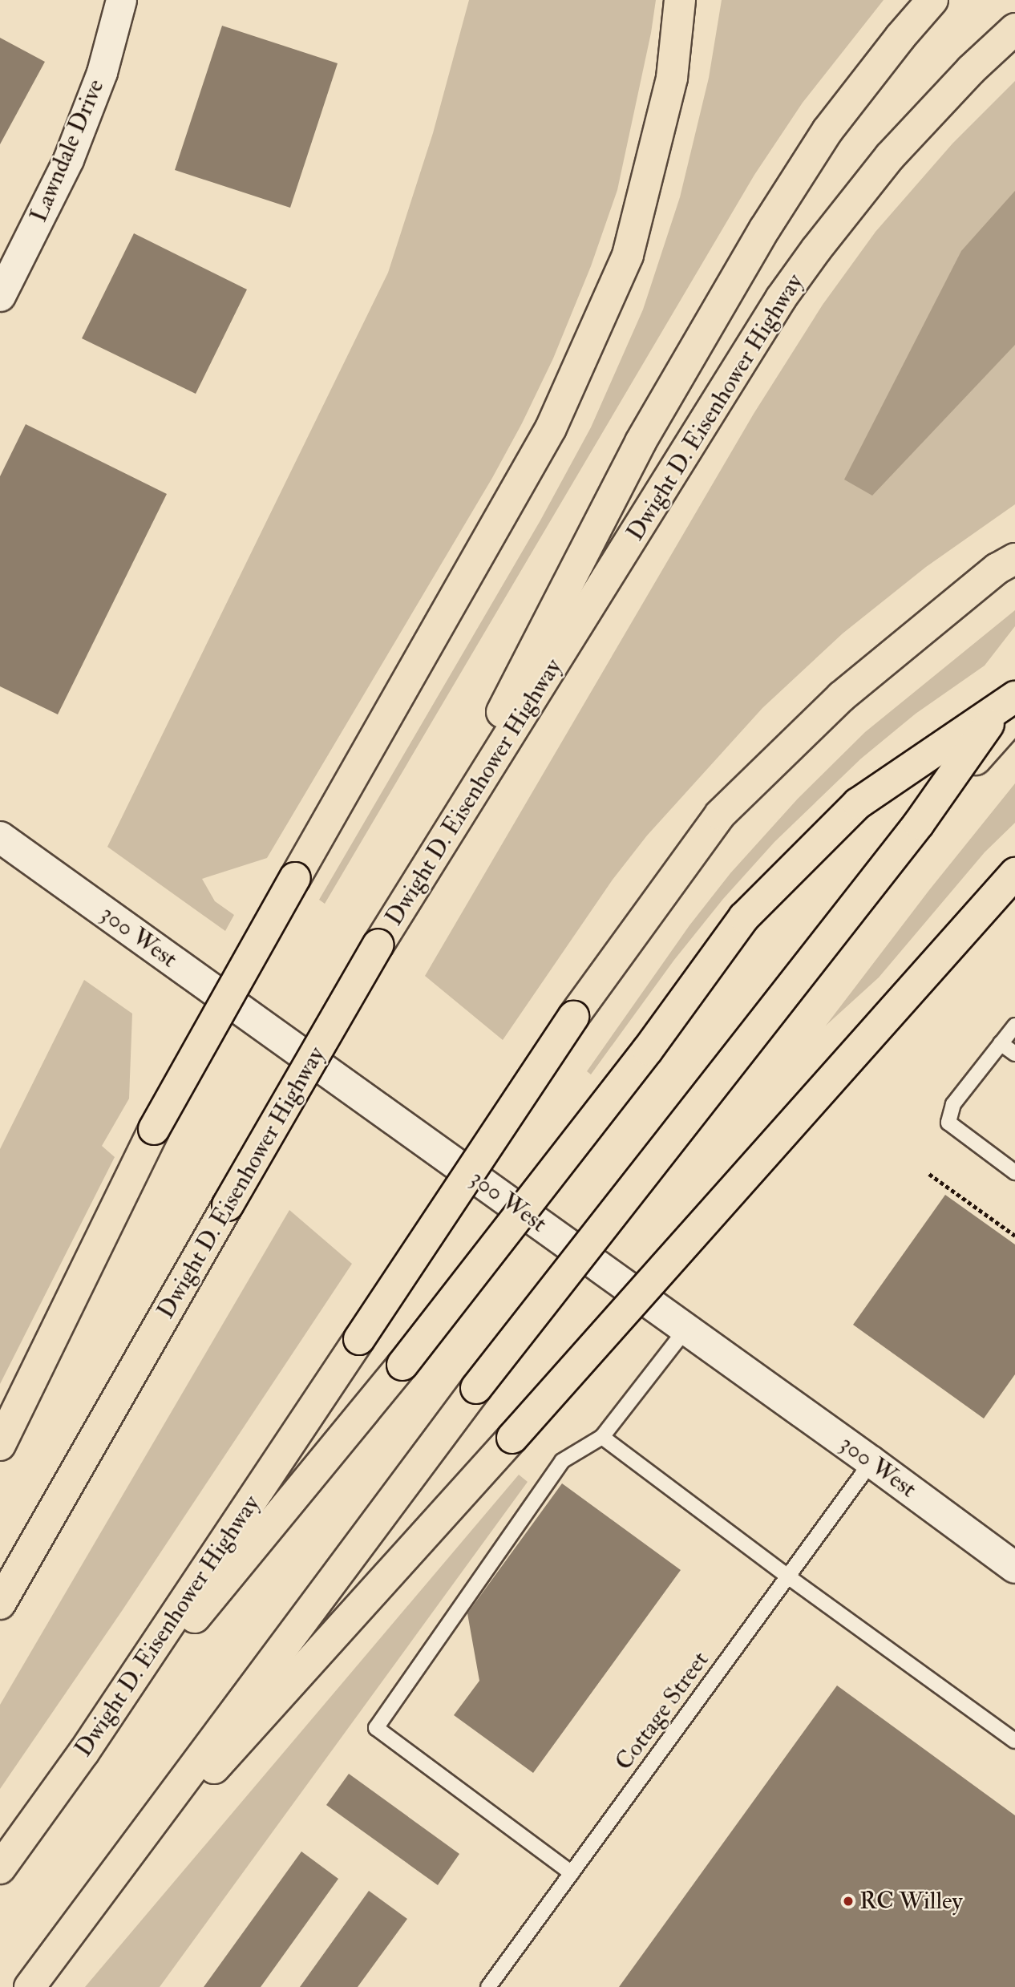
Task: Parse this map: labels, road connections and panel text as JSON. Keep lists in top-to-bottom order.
{
  "streets": {
    "highway": ["Dwight D. Eisenhower Highway"],
    "main road": ["300 West"],
    "street": ["Lawndale Drive"],
    "lane": ["Cottage Street"]
  },
  "crossings": [
    ["300 West", "Cottage Street"]
  ],
  "places": ["RC Willey"]
}
